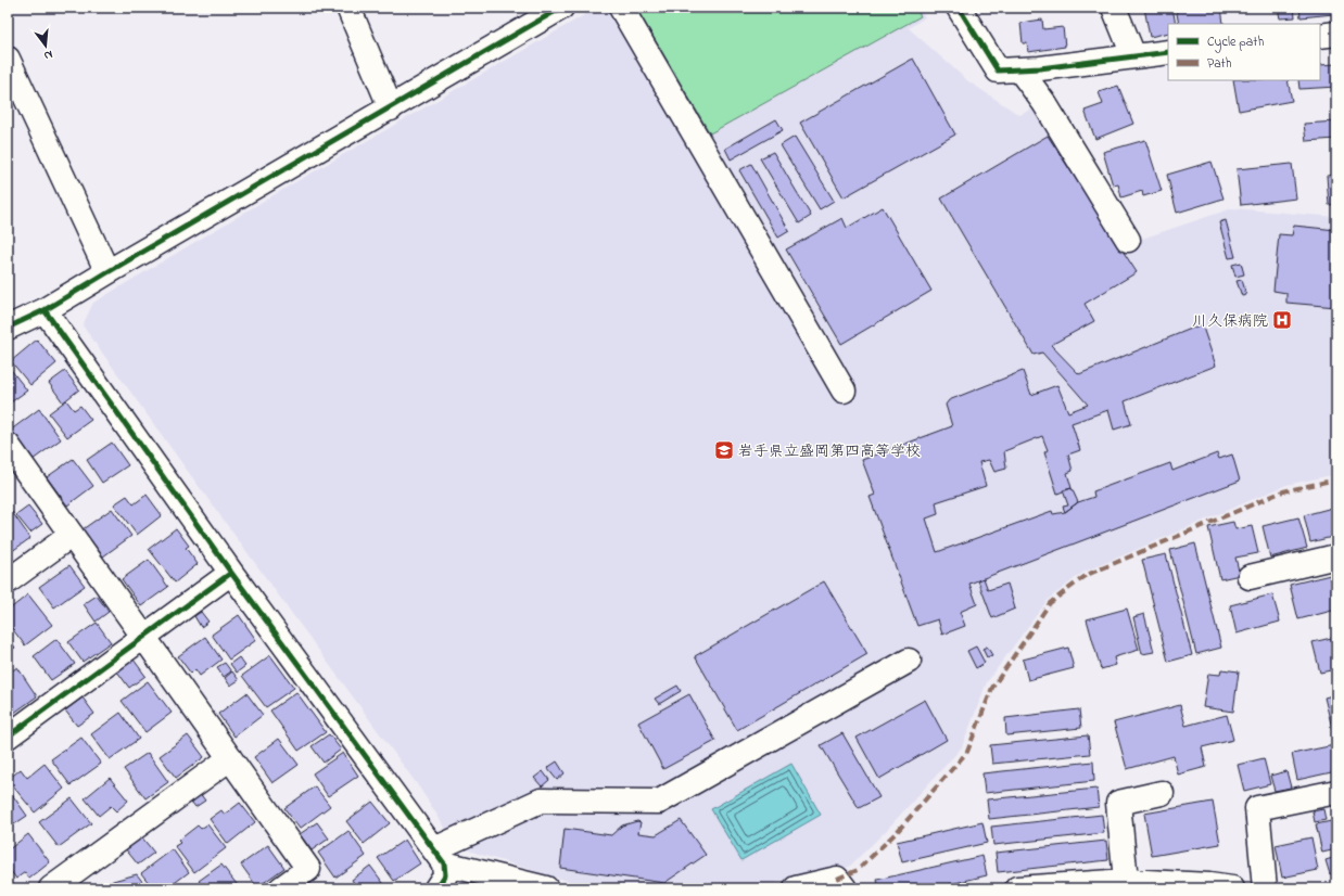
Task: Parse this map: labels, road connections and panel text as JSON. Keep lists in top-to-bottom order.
{
  "places": {
    "hospital": ["川久保病院"],
    "school or university": ["岩手県立盛岡第四高等学校"]
  },
  "legend": ["Cycle path", "Path"],
  "north": "bottom"
}
